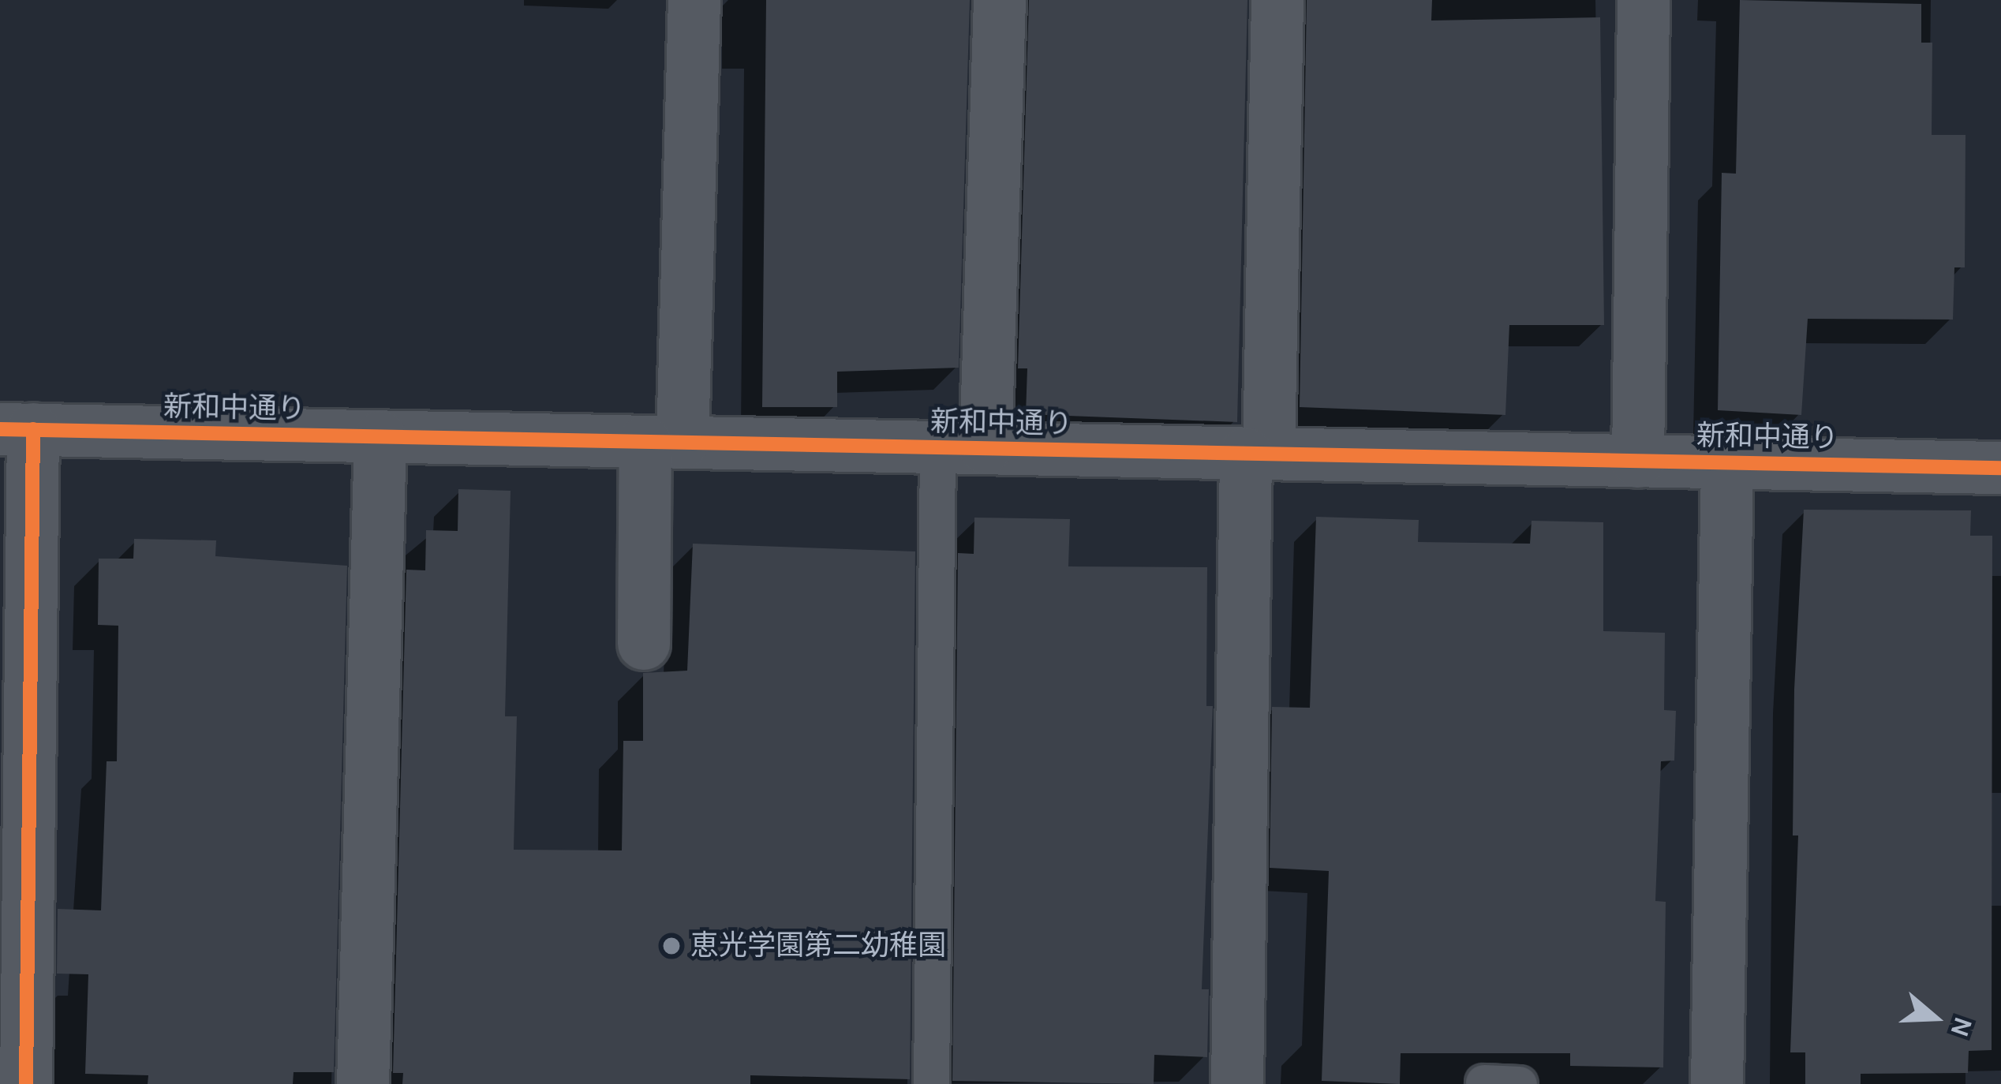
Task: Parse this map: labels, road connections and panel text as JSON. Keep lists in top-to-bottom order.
{
  "streets": {
    "street": ["新和中通り"]
  },
  "places": ["恵光学園第二幼稚園"],
  "north": "right"
}
